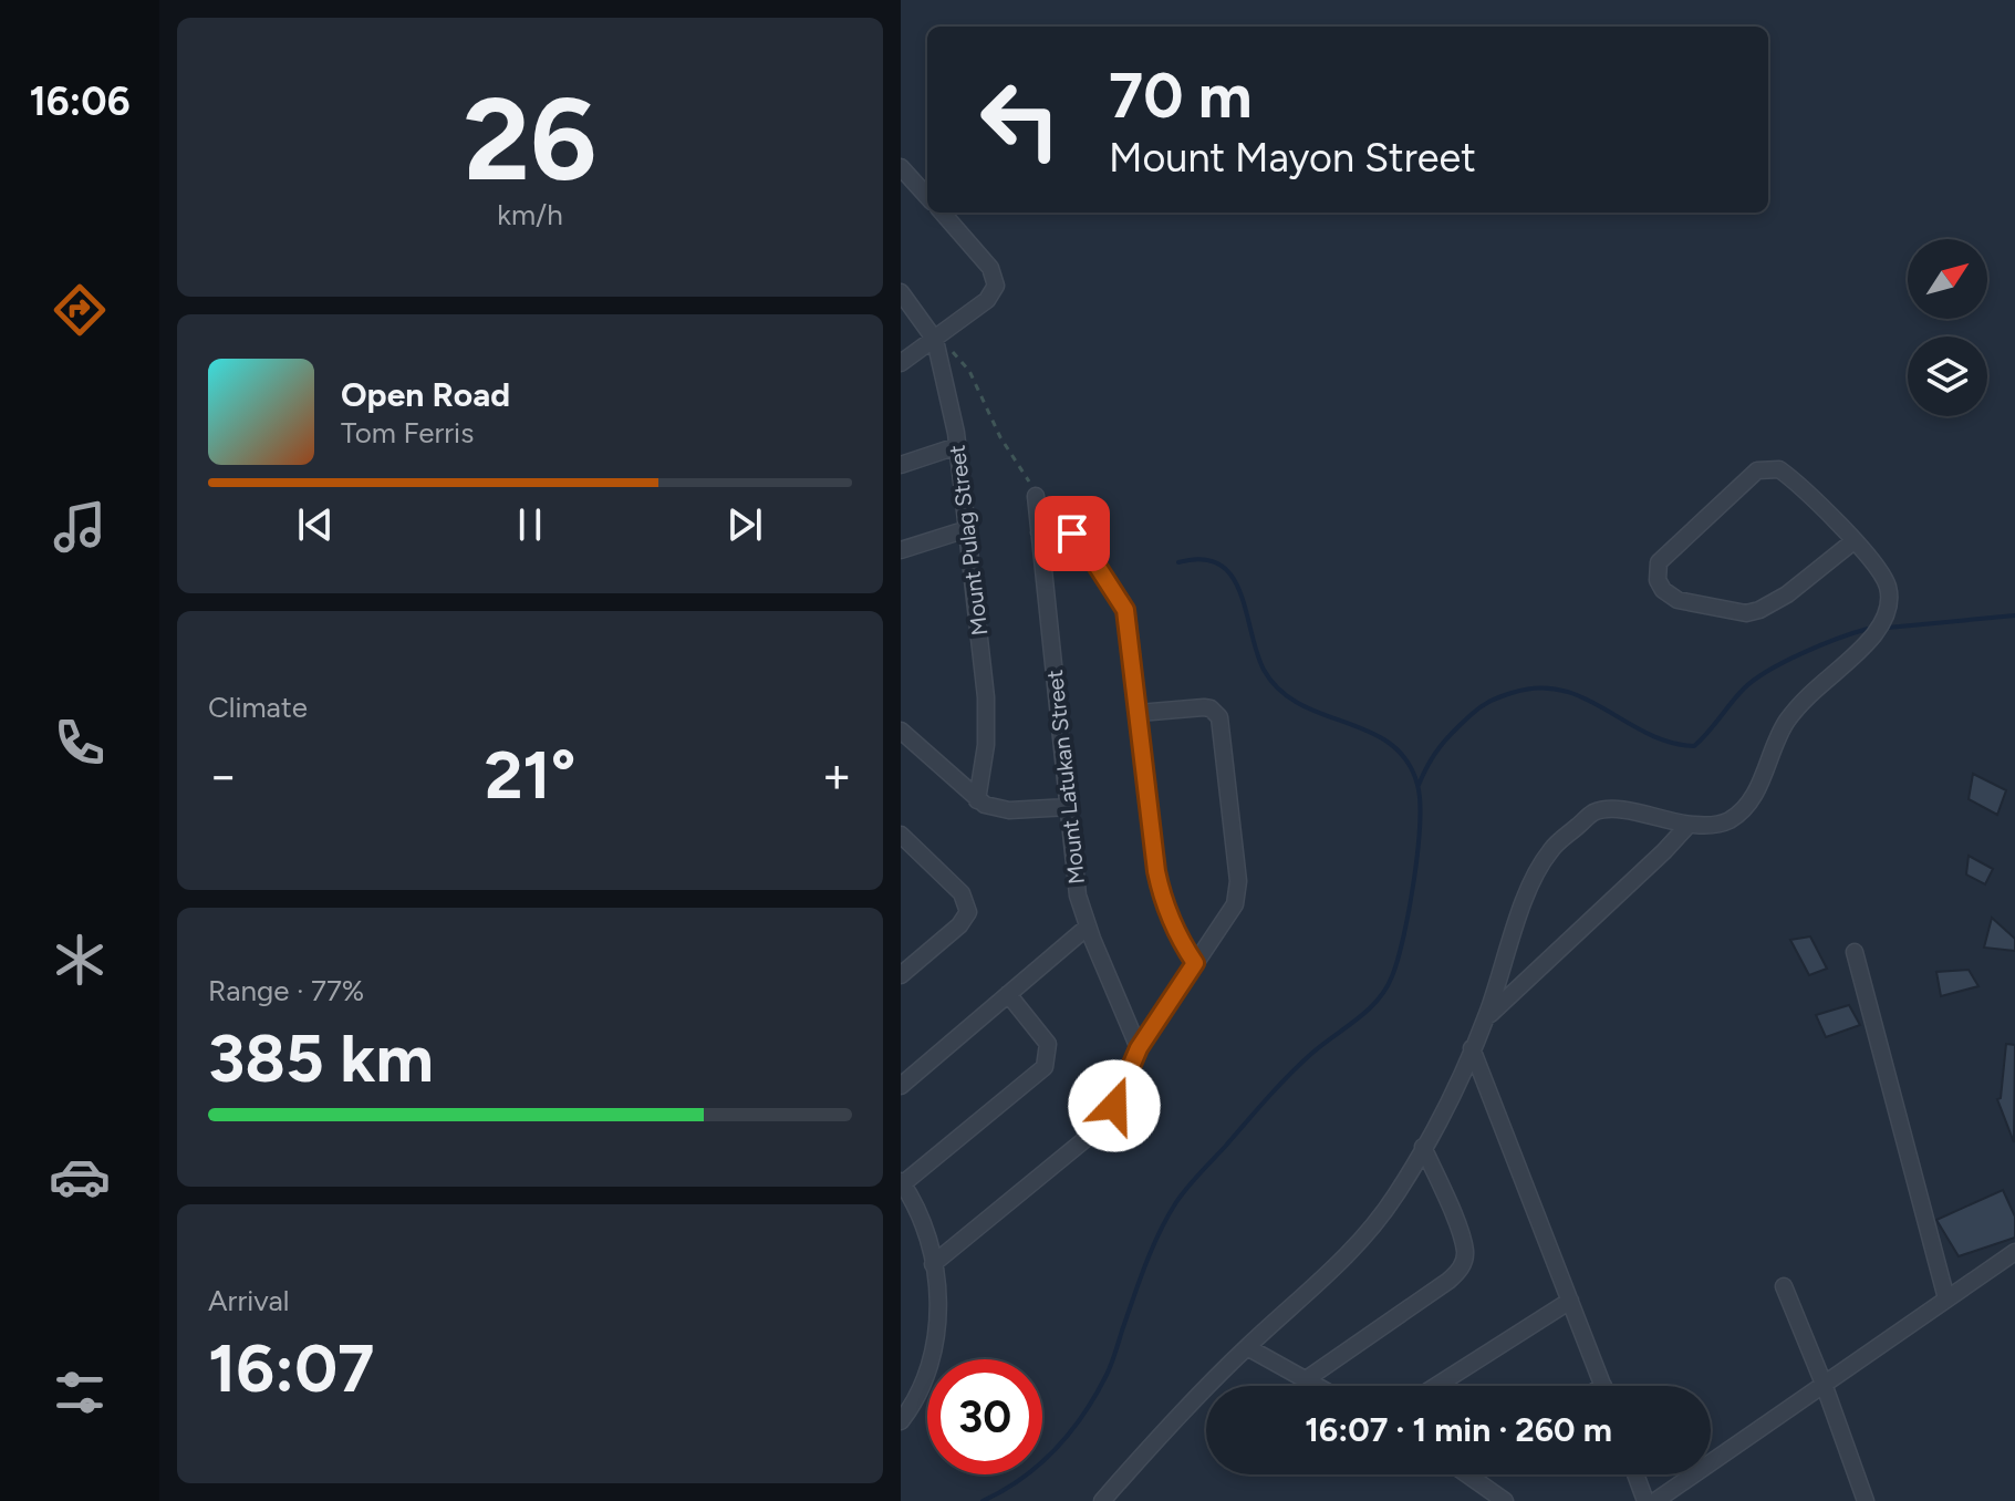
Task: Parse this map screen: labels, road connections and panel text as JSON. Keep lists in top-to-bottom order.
{
  "streets": {
    "street": ["Mount Pulag Street", "Mount Latukan Street"]
  },
  "north": "top right",
  "page": {
    "tabs": "16:06",
    "tile": [
      ["26", "km/h"],
      "Climate",
      ["Range · 77%", "385 km"],
      ["Arrival", "16:07"]
    ],
    "turn": ["70 m", "Mount Mayon Street"],
    "song": ["Open Road", "Tom Ferris"],
    "heat": ["−", "21°", "+"],
    "limit": "30",
    "trip": "16:07 · 1 min · 260 m"
  }
}
